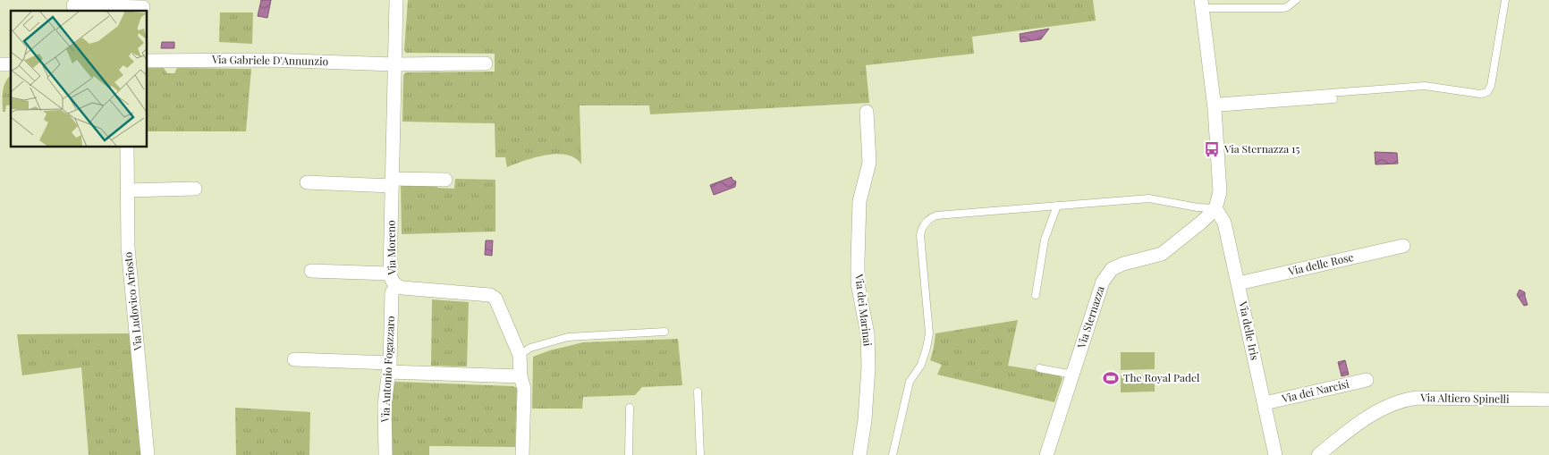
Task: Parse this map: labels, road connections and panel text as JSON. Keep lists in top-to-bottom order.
{
  "streets": {
    "street": [
      "Via Gabriele D'Annunzio",
      "Via Moreno",
      "Via delle Rose",
      "Via Ludovico Ariosto",
      "Via dei Marinai",
      "Via Sternazza",
      "Via delle Iris",
      "Via Antonio Fogazzaro",
      "Via dei Narcisi",
      "Via Altiero Spinelli"
    ]
  },
  "crossings": [
    ["Via Gabriele D'Annunzio", "Via Moreno"],
    ["Via Moreno", "Via Antonio Fogazzaro"],
    ["Via delle Rose", "Via delle Iris"],
    ["Via Sternazza", "Via delle Iris"],
    ["Via delle Iris", "Via dei Narcisi"]
  ],
  "places": {
    "bus stop": ["Via Sternazza 15"],
    "sports": ["The Royal Padel"]
  }
}
